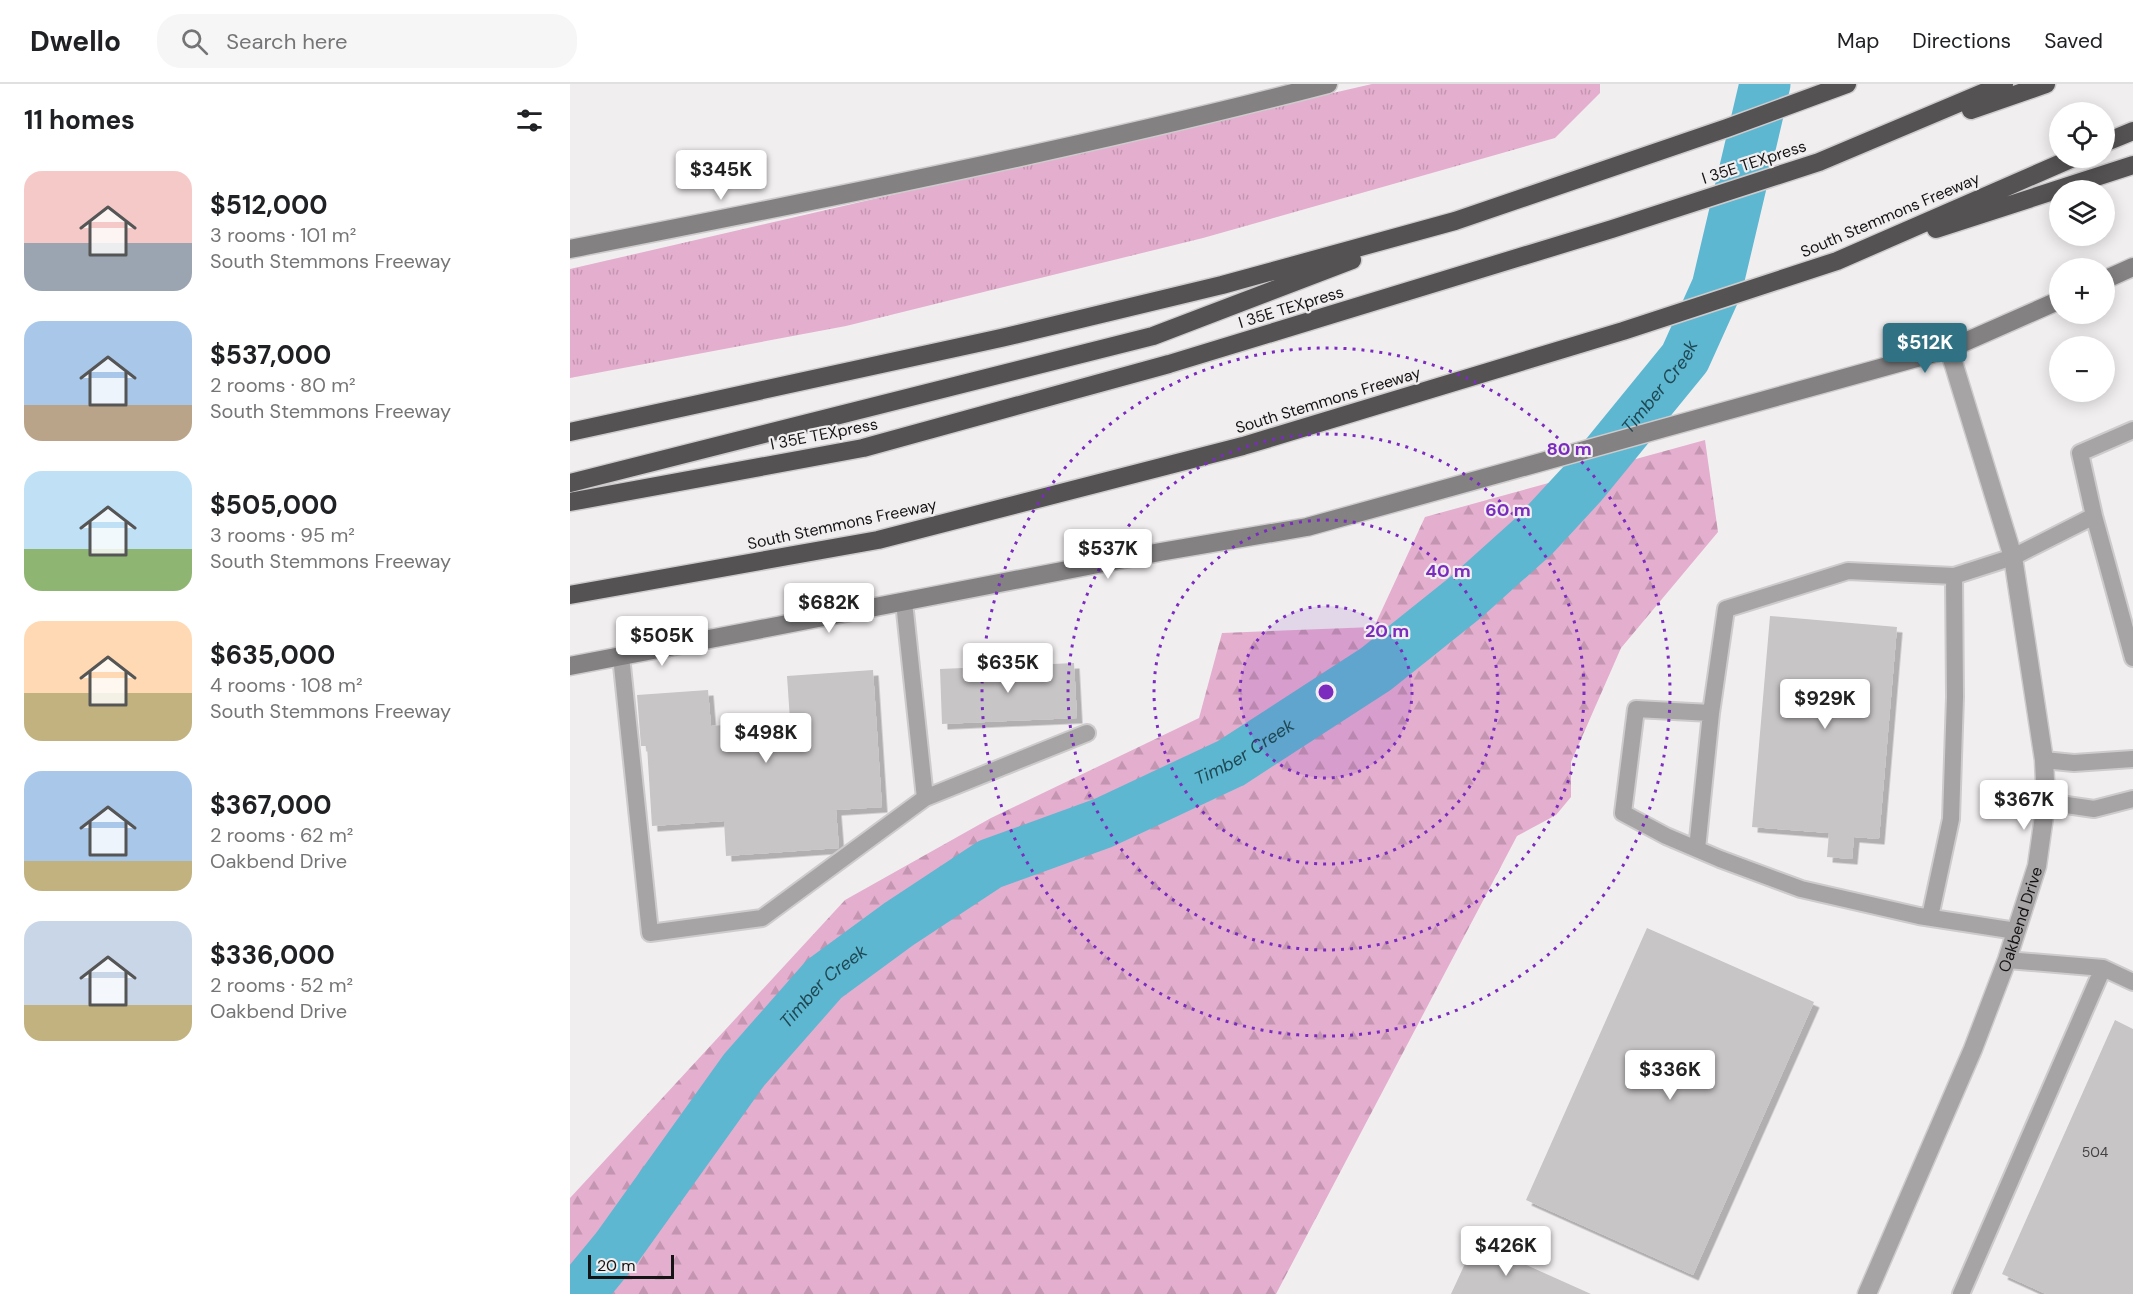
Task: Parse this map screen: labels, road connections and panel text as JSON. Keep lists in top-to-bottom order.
{
  "streets": {
    "highway": ["I 35E TEXpress", "South Stemmons Freeway"],
    "street": ["Oakbend Drive"]
  },
  "water": ["Timber Creek"],
  "house_numbers": ["504"],
  "scale_bar": "20 m",
  "page": {
    "header": "Dwello",
    "search": "Search here",
    "nav": ["Map", "Directions", "Saved"],
    "heading": "11 homes",
    "map_buttons": ["+", "−"],
    "price": [
      "$345K",
      "$512K",
      "$537K",
      "$682K",
      "$505K",
      "$635K",
      "$929K",
      "$498K",
      "$367K",
      "$336K",
      "$426K"
    ],
    "list": [
      {
        "name": "$512,000",
        "note": "3 rooms · 101 m² · South Stemmons Freeway"
      },
      {
        "name": "$537,000",
        "note": "2 rooms · 80 m² · South Stemmons Freeway"
      },
      {
        "name": "$505,000",
        "note": "3 rooms · 95 m² · South Stemmons Freeway"
      },
      {
        "name": "$635,000",
        "note": "4 rooms · 108 m² · South Stemmons Freeway"
      },
      {
        "name": "$367,000",
        "note": "2 rooms · 62 m² · Oakbend Drive"
      },
      {
        "name": "$336,000",
        "note": "2 rooms · 52 m² · Oakbend Drive"
      }
    ],
    "scale": "20 m"
  },
  "rings": [
    "80 m",
    "60 m",
    "40 m",
    "20 m"
  ]
}
